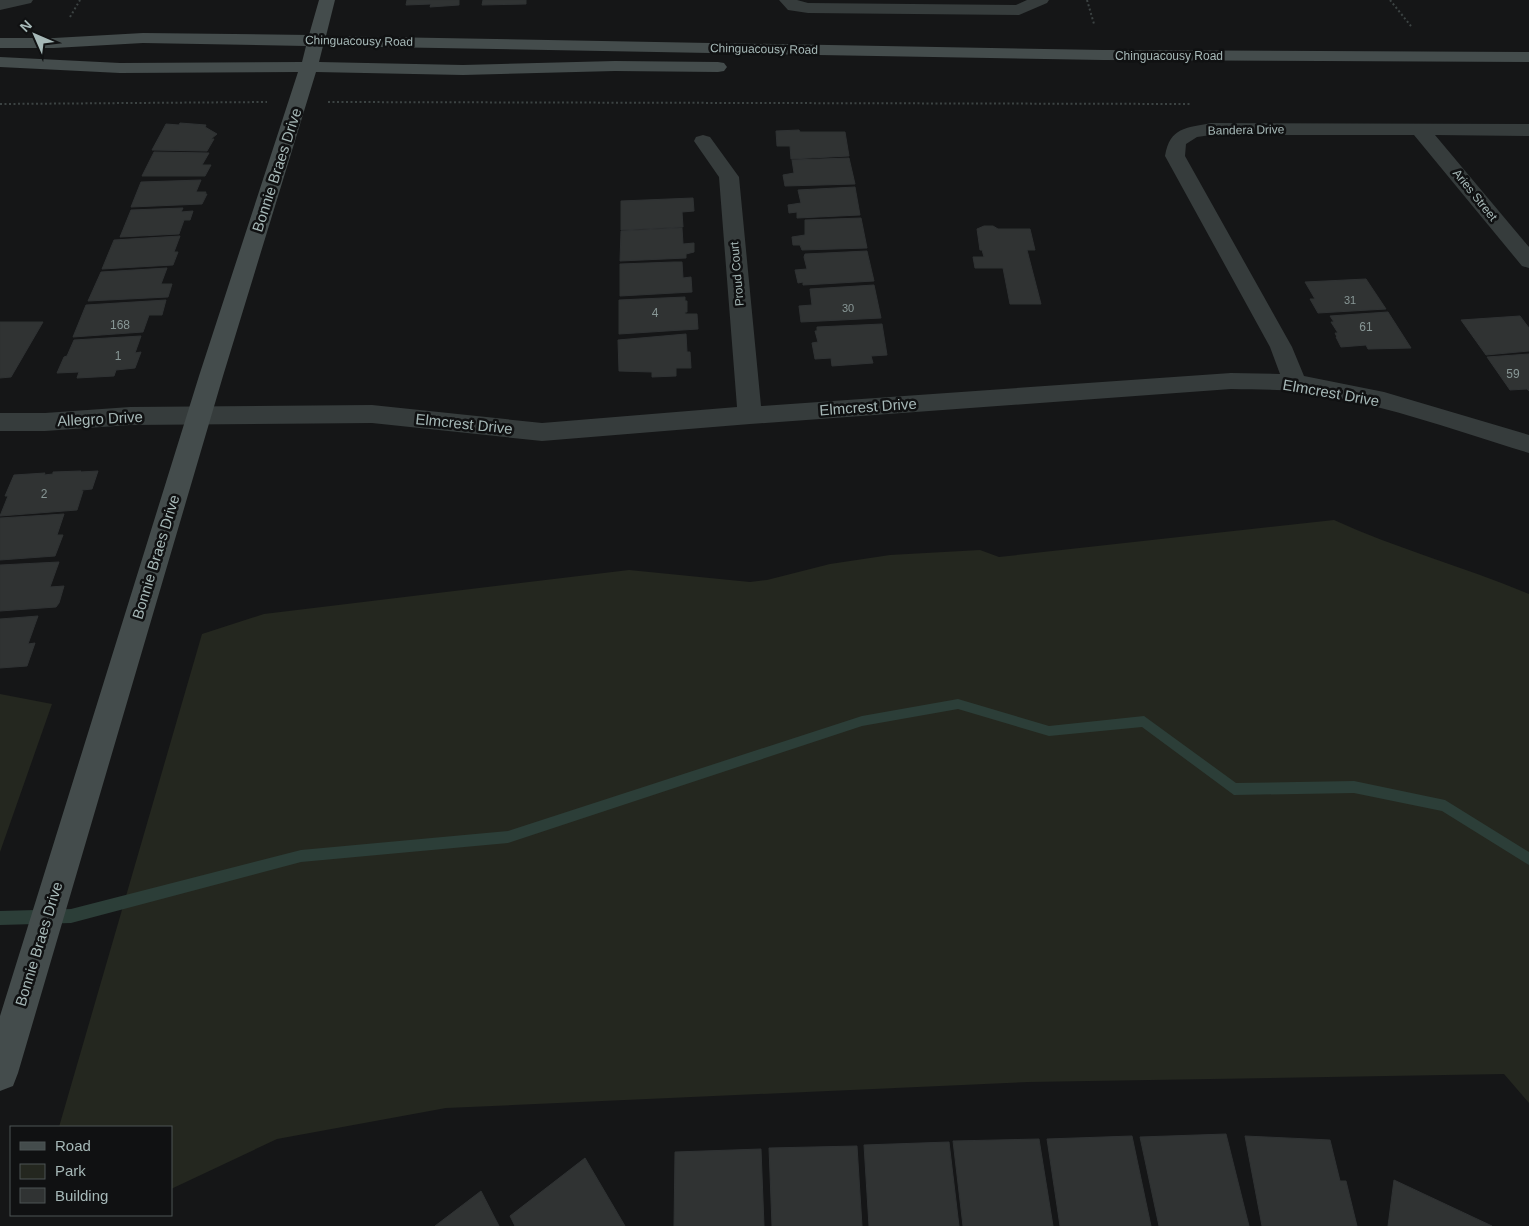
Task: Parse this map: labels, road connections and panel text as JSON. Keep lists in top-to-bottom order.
{
  "streets": {
    "main road": ["Chinguacousy Road", "Bonnie Braes Drive"],
    "street": [
      "Bandera Drive",
      "Aries Street",
      "Proud Court",
      "Elmcrest Drive",
      "Allegro Drive"
    ]
  },
  "crossings": [
    ["Chinguacousy Road", "Bonnie Braes Drive"],
    ["Bandera Drive", "Aries Street"],
    ["Bandera Drive", "Elmcrest Drive"],
    ["Bonnie Braes Drive", "Elmcrest Drive"],
    ["Bonnie Braes Drive", "Allegro Drive"],
    ["Proud Court", "Elmcrest Drive"],
    ["Elmcrest Drive", "Allegro Drive"]
  ],
  "house_numbers": [
    "31",
    "30",
    "4",
    "168",
    "61",
    "1",
    "59",
    "2"
  ],
  "legend": ["Road", "Park", "Building"],
  "north": "top left"
}
